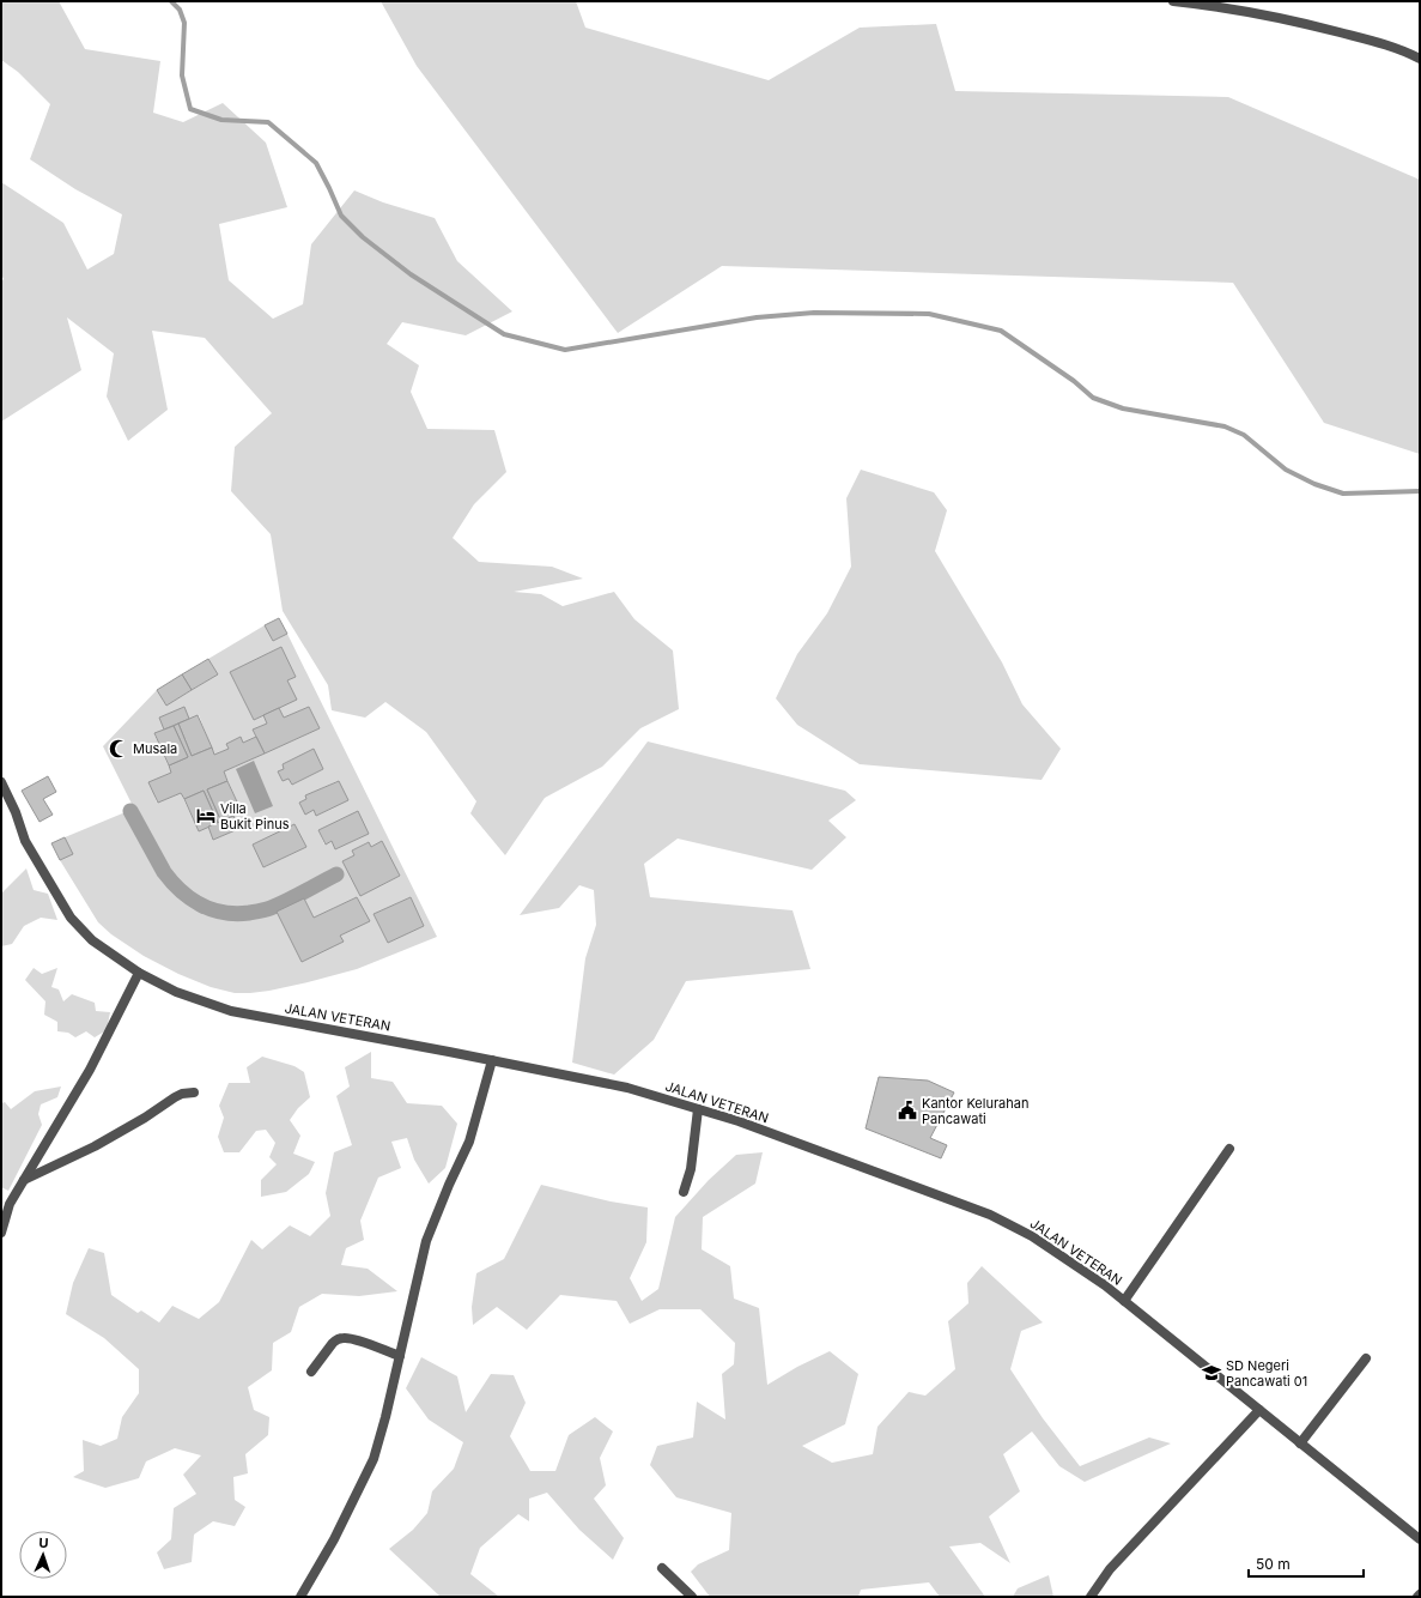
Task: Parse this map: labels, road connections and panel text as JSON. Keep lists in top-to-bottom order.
{
  "streets": {
    "street": ["JALAN VETERAN"]
  },
  "places": {
    "mosque": ["Musala"],
    "hotel": ["Villa Bukit Pinus"],
    "public building": ["Kantor Kelurahan Pancawati"],
    "school or university": ["SD Negeri Pancawati 01"]
  },
  "scale_bar": "50 m",
  "north": "top"
}
